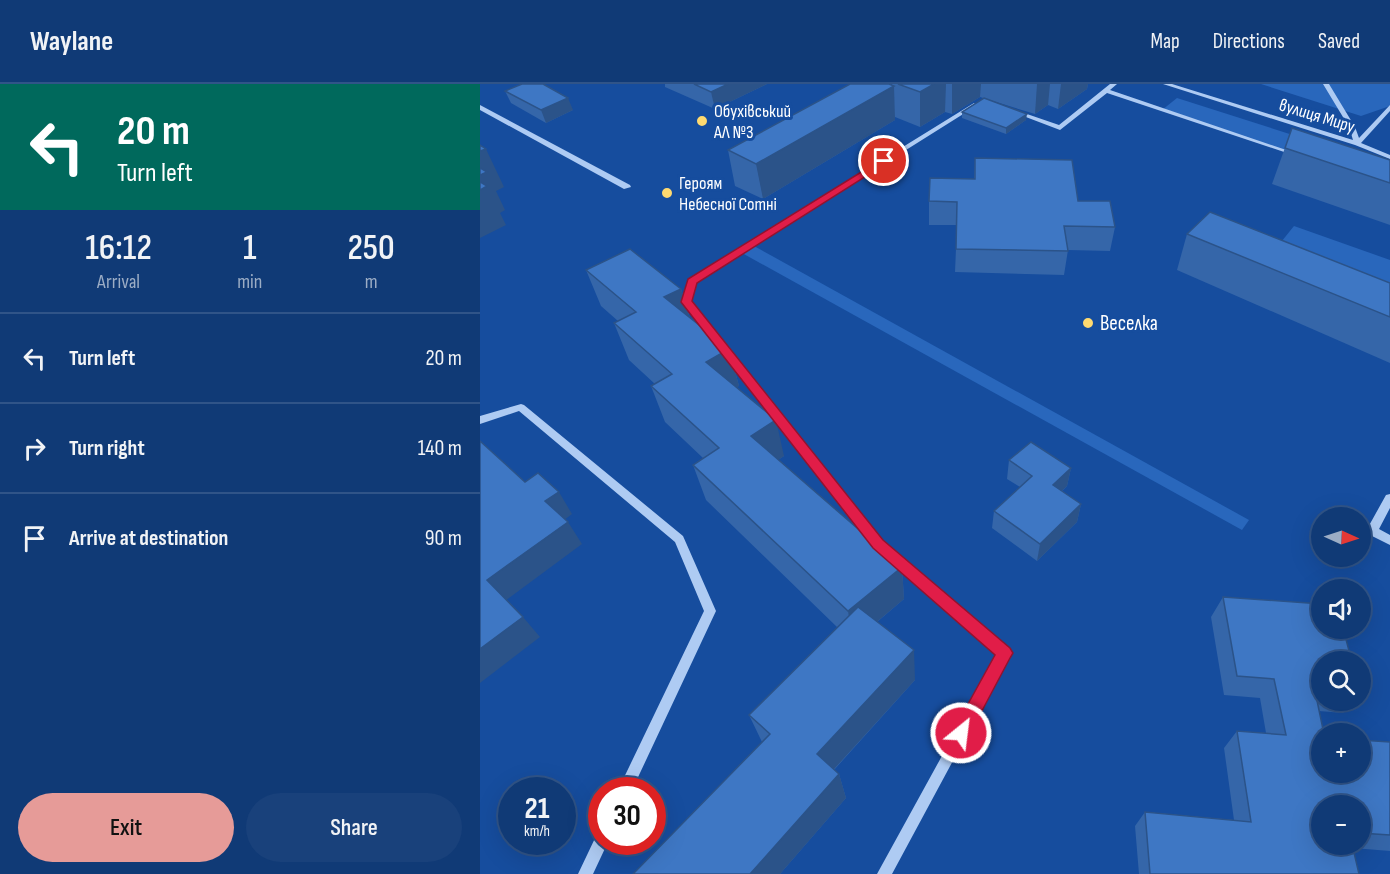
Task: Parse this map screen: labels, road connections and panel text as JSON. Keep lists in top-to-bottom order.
{
  "streets": {
    "street": ["вулиця Миру"]
  },
  "places": ["Обухівський АЛ №3", "Героям Небесної Сотні", "Веселка"],
  "north": "right",
  "page": {
    "header": "Waylane",
    "nav": ["Map", "Directions", "Saved"],
    "turn": ["20 m", "Turn left"],
    "eta": [
      "16:12",
      "Arrival",
      "1",
      "min",
      "250",
      "m"
    ],
    "list": [
      {
        "name": "Turn left",
        "value": "20 m"
      },
      {
        "name": "Turn right",
        "value": "140 m"
      },
      {
        "name": "Arrive at destination",
        "value": "90 m"
      }
    ],
    "map_buttons": ["+", "−"],
    "speed": "21 km/h",
    "limit": "30",
    "buttons": ["Exit", "Share"]
  }
}
